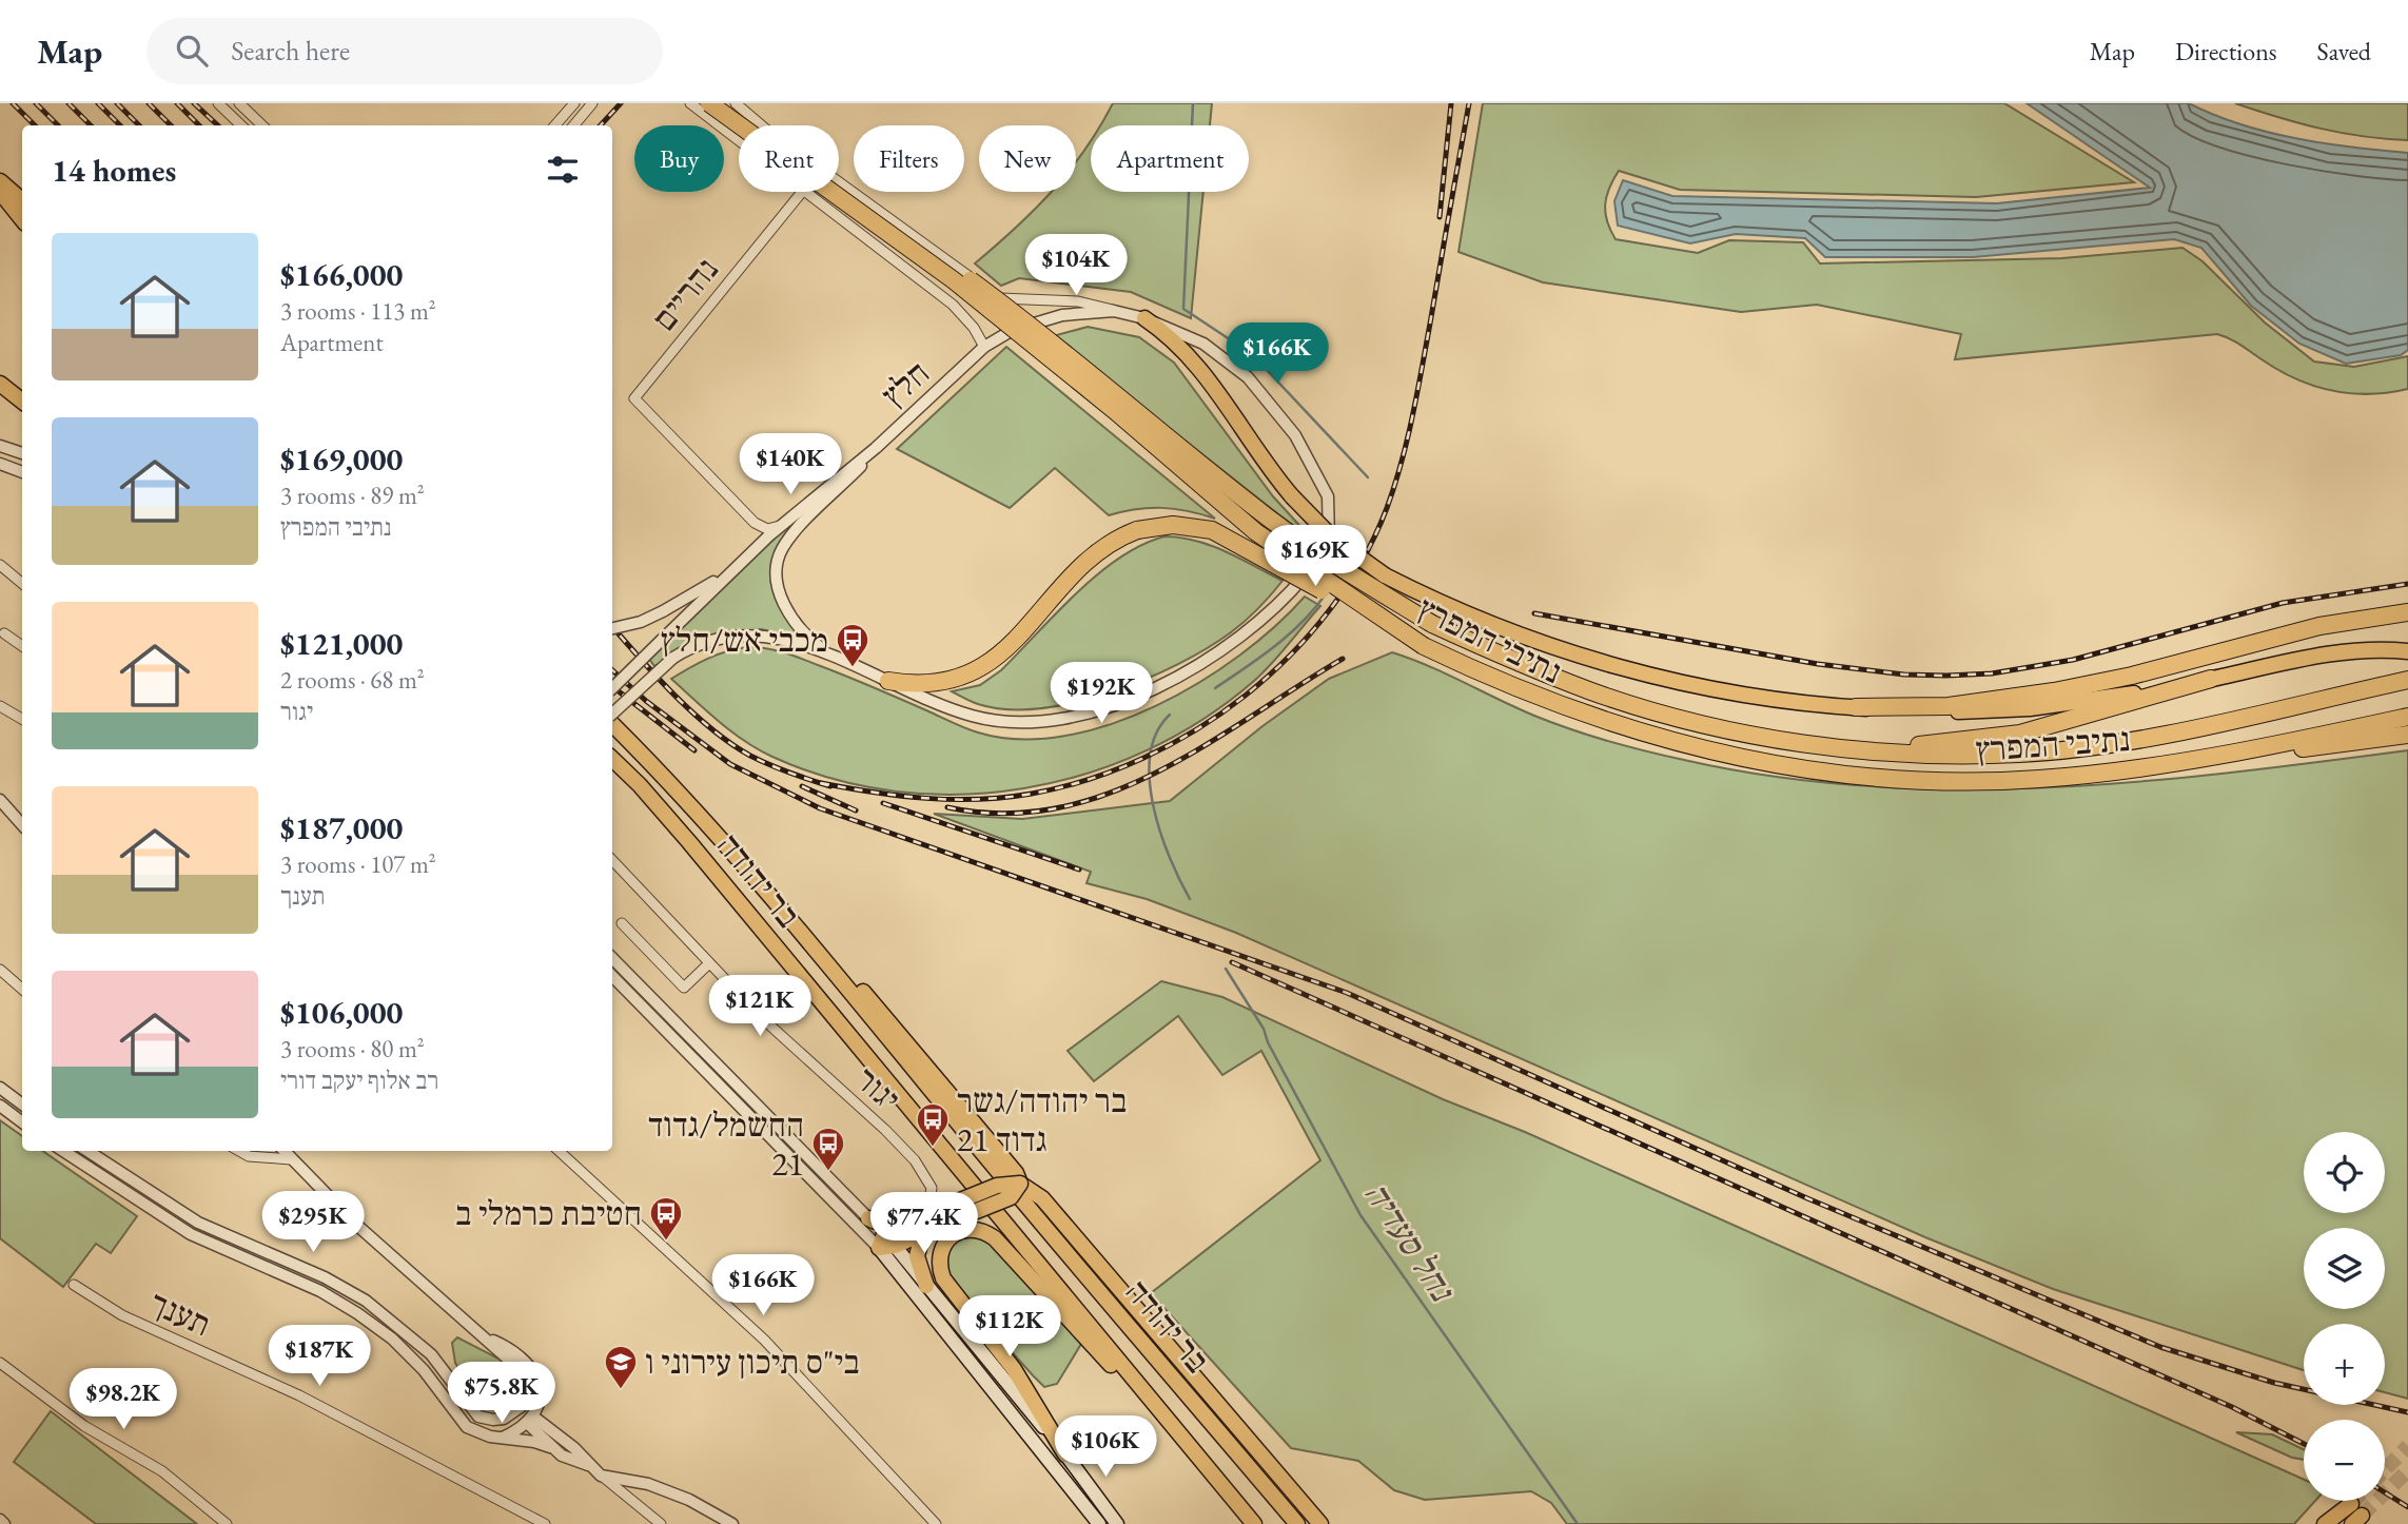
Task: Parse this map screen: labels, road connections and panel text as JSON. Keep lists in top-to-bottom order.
{
  "streets": {
    "highway": ["נתיבי המפרץ", "בר יהודה"],
    "street": [
      "נהריים",
      "חלץ",
      "יגור",
      "תענך"
    ]
  },
  "water": ["נחל סעדיה"],
  "places": {
    "bus stop": [
      "מכבי אש/חלץ",
      "בר יהודה/גשר גדוד 21",
      "החשמל/גדוד 21",
      "חטיבת כרמלי ב"
    ],
    "school or university": ["בי\"ס תיכון עירוני ו"]
  },
  "page": {
    "header": "Map",
    "search": "Search here",
    "nav": ["Map", "Directions", "Saved"],
    "chip": [
      "Buy",
      "Rent",
      "Filters",
      "New",
      "Apartment"
    ],
    "heading": "14 homes",
    "list": [
      {
        "name": "$166,000",
        "note": "3 rooms · 113 m² · Apartment"
      },
      {
        "name": "$169,000",
        "note": "3 rooms · 89 m² · נתיבי המפרץ"
      },
      {
        "name": "$121,000",
        "note": "2 rooms · 68 m² · יגור"
      },
      {
        "name": "$187,000",
        "note": "3 rooms · 107 m² · תענך"
      },
      {
        "name": "$106,000",
        "note": "3 rooms · 80 m² · רב אלוף יעקב דורי"
      }
    ],
    "price": [
      "$104K",
      "$166K",
      "$140K",
      "$169K",
      "$192K",
      "$121K",
      "$295K",
      "$77.4K",
      "$166K",
      "$112K",
      "$187K",
      "$75.8K",
      "$98.2K",
      "$106K"
    ],
    "map_buttons": ["+", "−"]
  }
}
